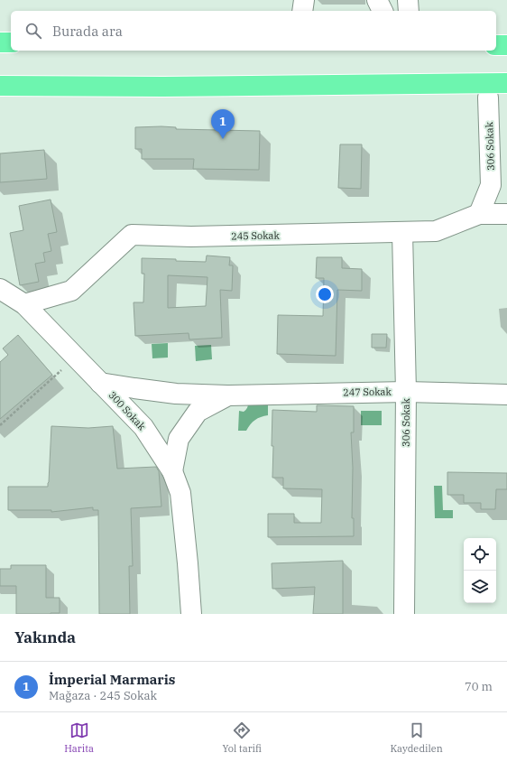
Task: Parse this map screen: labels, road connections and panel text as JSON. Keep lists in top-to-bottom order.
{
  "streets": {
    "street": [
      "306 Sokak",
      "245 Sokak",
      "247 Sokak",
      "300 Sokak"
    ]
  },
  "crossings": [
    ["306 Sokak", "245 Sokak"],
    ["306 Sokak", "247 Sokak"],
    ["245 Sokak", "300 Sokak"],
    ["247 Sokak", "300 Sokak"]
  ],
  "page": {
    "search": "Burada ara",
    "pins": "1",
    "heading": "Yakında",
    "list": [
      {
        "mark": "1",
        "name": "İmperial Marmaris",
        "note": "Mağaza · 245 Sokak",
        "value": "70 m"
      }
    ],
    "nav": ["Harita", "Yol tarifi", "Kaydedilen"]
  }
}
